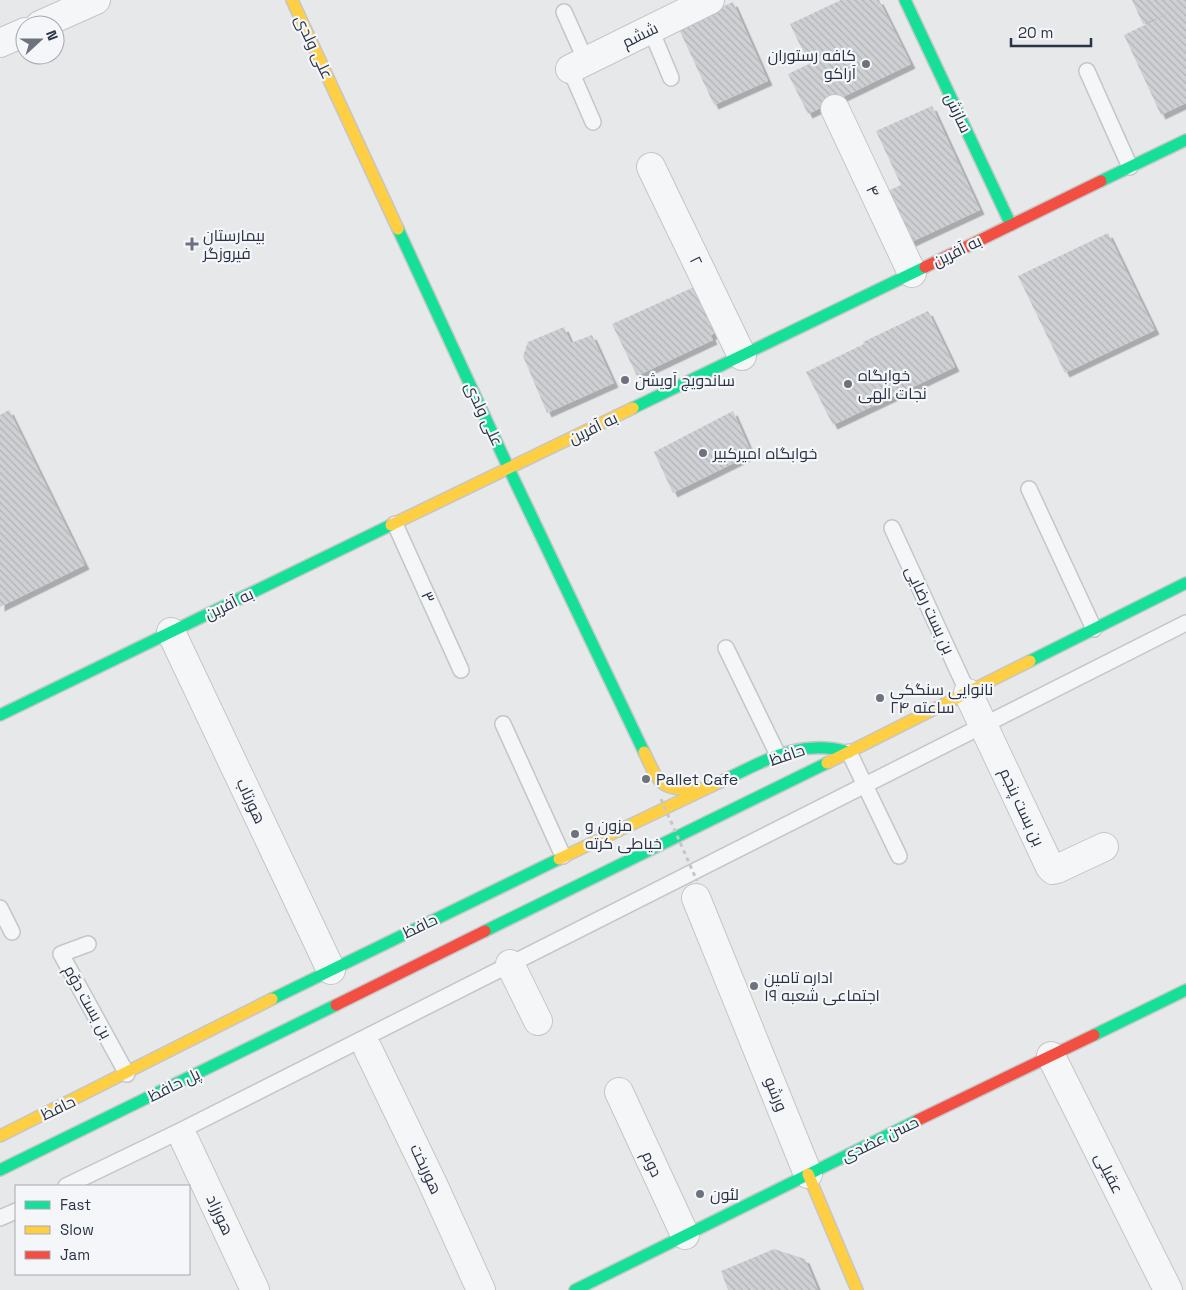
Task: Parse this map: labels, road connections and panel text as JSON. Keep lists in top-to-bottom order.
{
  "streets": {
    "street": [
      "ششم",
      "علی ولدی",
      "سازش",
      "۴",
      "به آفرین",
      "۲",
      "حافظ",
      "هورتاب",
      "بن بست پنجم",
      "پل حافظ",
      "ورشو",
      "حسن عضدی",
      "دوم",
      "هوربخت",
      "عقیلی",
      "هورزاد"
    ],
    "lane": ["۳", "بن بست رضایی", "بن بست دوّم"]
  },
  "crossings": [
    ["علی ولدی", "به آفرین"],
    ["علی ولدی", "حافظ"],
    ["سازش", "به آفرین"],
    ["۴", "به آفرین"],
    ["به آفرین", "۲"],
    ["به آفرین", "۳"],
    ["به آفرین", "هورتاب"],
    ["بن بست رضایی", "حافظ"],
    ["بن بست رضایی", "بن بست پنجم"],
    ["حافظ", "هورتاب"],
    ["حافظ", "بن بست پنجم"],
    ["حافظ", "بن بست دوّم"],
    ["حافظ", "پل حافظ"],
    ["ورشو", "حسن عضدی"],
    ["حسن عضدی", "دوم"],
    ["حسن عضدی", "عقیلی"]
  ],
  "places": {
    "other": [
      "کافه رستوران آراکو",
      "ساندویچ آویشن",
      "خوابگاه نجات الهی",
      "خوابگاه امیرکبیر",
      "نانوایی سنگکی ۲۴ ساعته",
      "Pallet Cafe",
      "مزون و خیاطی کرته",
      "اداره تامین اجتماعی شعبه ۱۹",
      "لئون"
    ],
    "health": ["بیمارستان فیروزگر"]
  },
  "legend": ["Fast", "Slow", "Jam"],
  "scale_bar": "20 m",
  "north": "right"
}
